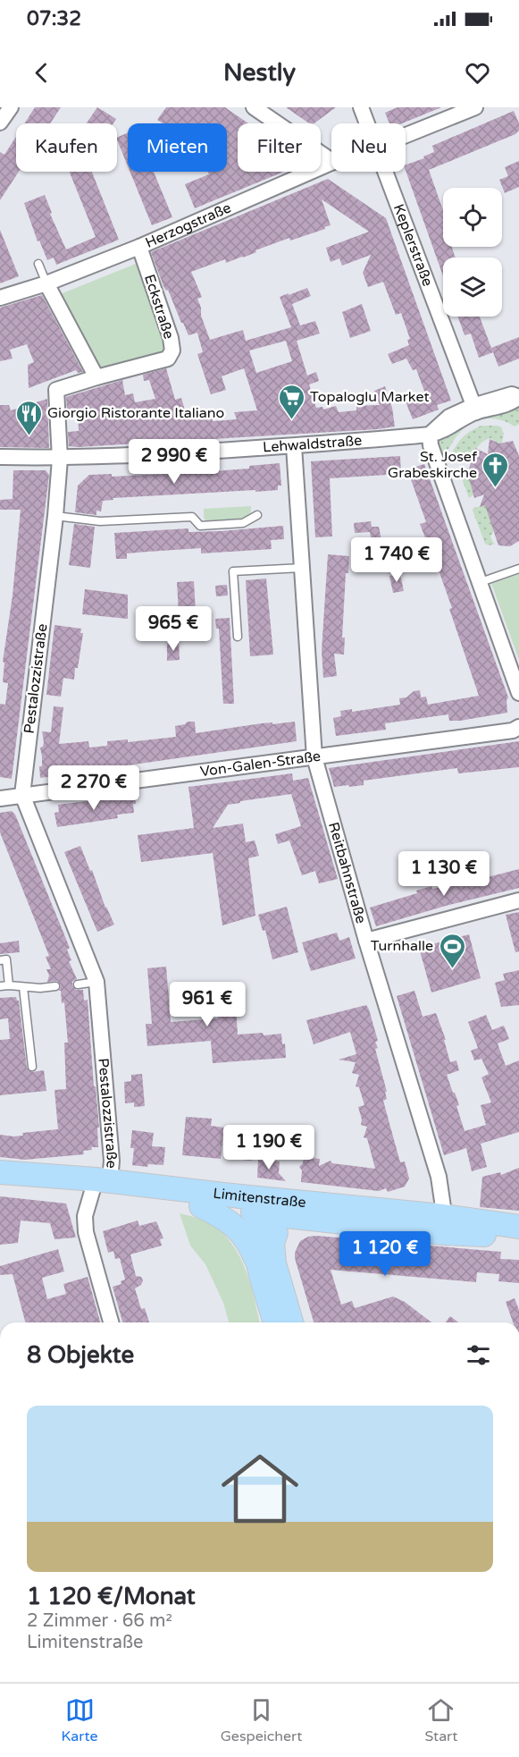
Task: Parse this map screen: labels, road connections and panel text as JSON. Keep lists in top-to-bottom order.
{
  "streets": {
    "main road": ["Limitenstraße"],
    "street": [
      "Herzogstraße",
      "Keplerstraße",
      "Eckstraße",
      "Lehwaldstraße",
      "Pestalozzistraße",
      "Von-Galen-Straße",
      "Reitbahnstraße"
    ]
  },
  "crossings": [
    ["Herzogstraße", "Eckstraße"],
    ["Keplerstraße", "Lehwaldstraße"],
    ["Eckstraße", "Lehwaldstraße"],
    ["Eckstraße", "Pestalozzistraße"],
    ["Lehwaldstraße", "Pestalozzistraße"],
    ["Lehwaldstraße", "Reitbahnstraße"],
    ["Pestalozzistraße", "Von-Galen-Straße"],
    ["Pestalozzistraße", "Limitenstraße"],
    ["Von-Galen-Straße", "Reitbahnstraße"],
    ["Reitbahnstraße", "Limitenstraße"]
  ],
  "places": {
    "supermarket": ["Topaloglu Market"],
    "restaurant": ["Giorgio Ristorante Italiano"],
    "church": ["St. Josef Grabeskirche"],
    "sports": ["Turnhalle"]
  },
  "page": {
    "status": "07:32",
    "header": "Nestly",
    "chip": [
      "Kaufen",
      "Mieten",
      "Filter",
      "Neu"
    ],
    "price": [
      "2 990 €",
      "1 740 €",
      "965 €",
      "2 270 €",
      "1 130 €",
      "961 €",
      "1 190 €",
      "1 120 €"
    ],
    "heading": "8 Objekte",
    "list": [
      {
        "name": "1 120 €/Monat",
        "note": "2 Zimmer · 66 m² · Limitenstraße"
      }
    ],
    "tabs": ["Karte", "Gespeichert", "Start"]
  }
}
